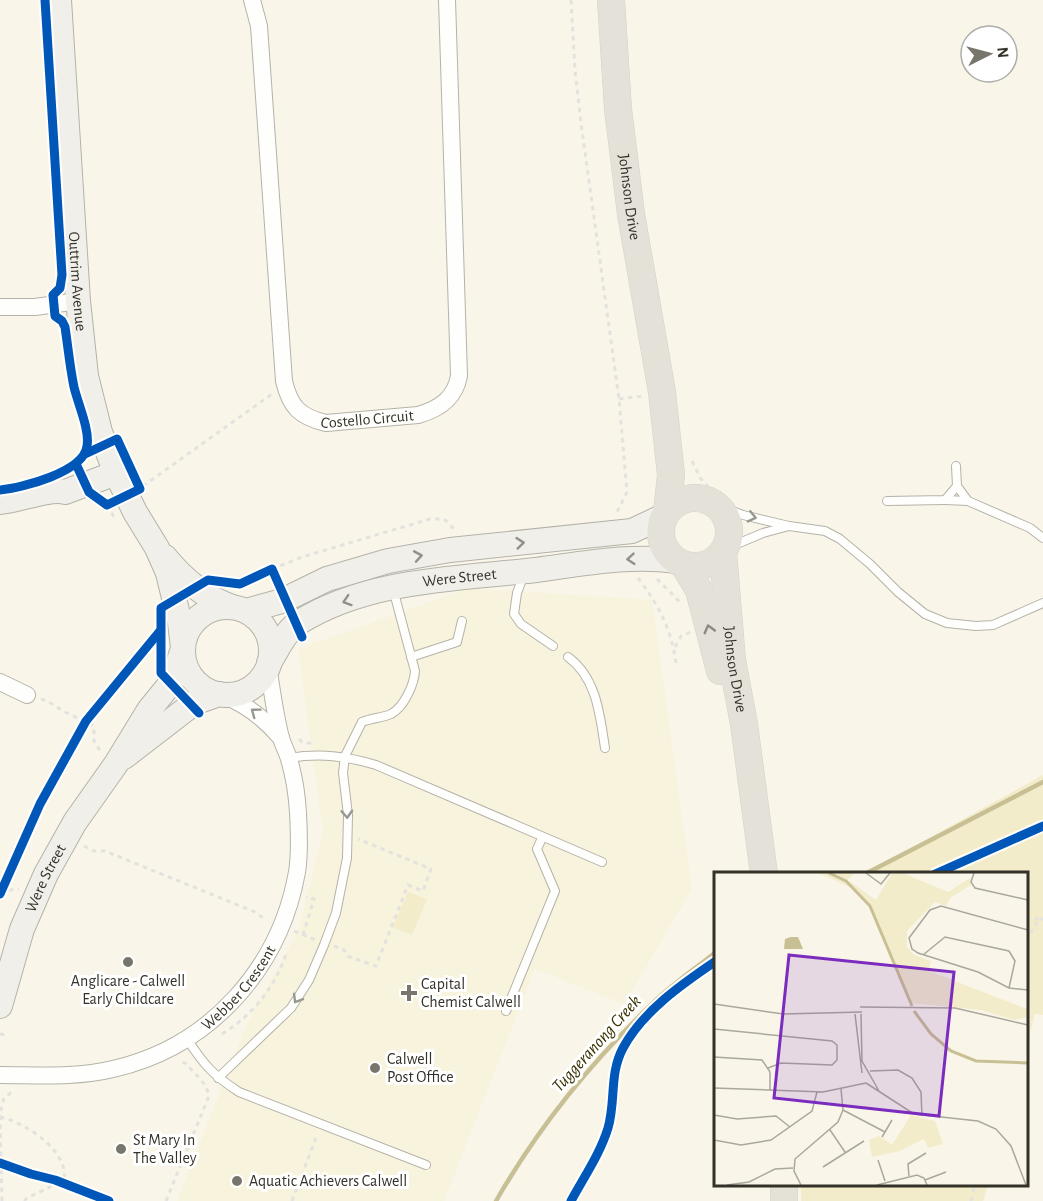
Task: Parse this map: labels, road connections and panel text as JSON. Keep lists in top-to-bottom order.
{
  "streets": {
    "main road": ["Johnson Drive"],
    "street": [
      "Outtrim Avenue",
      "Costello Circuit",
      "Were Street",
      "Webber Crescent"
    ]
  },
  "crossings": [
    ["Johnson Drive", "Were Street"],
    ["Outtrim Avenue", "Were Street"],
    ["Outtrim Avenue", "Webber Crescent"],
    ["Were Street", "Webber Crescent"]
  ],
  "water": ["Tuggeranong Creek"],
  "places": {
    "other": [
      "Anglicare - Calwell Early Childcare",
      "Calwell Post Office",
      "St Mary In The Valley",
      "Aquatic Achievers Calwell"
    ],
    "health": ["Capital Chemist Calwell"]
  },
  "north": "right"
}
